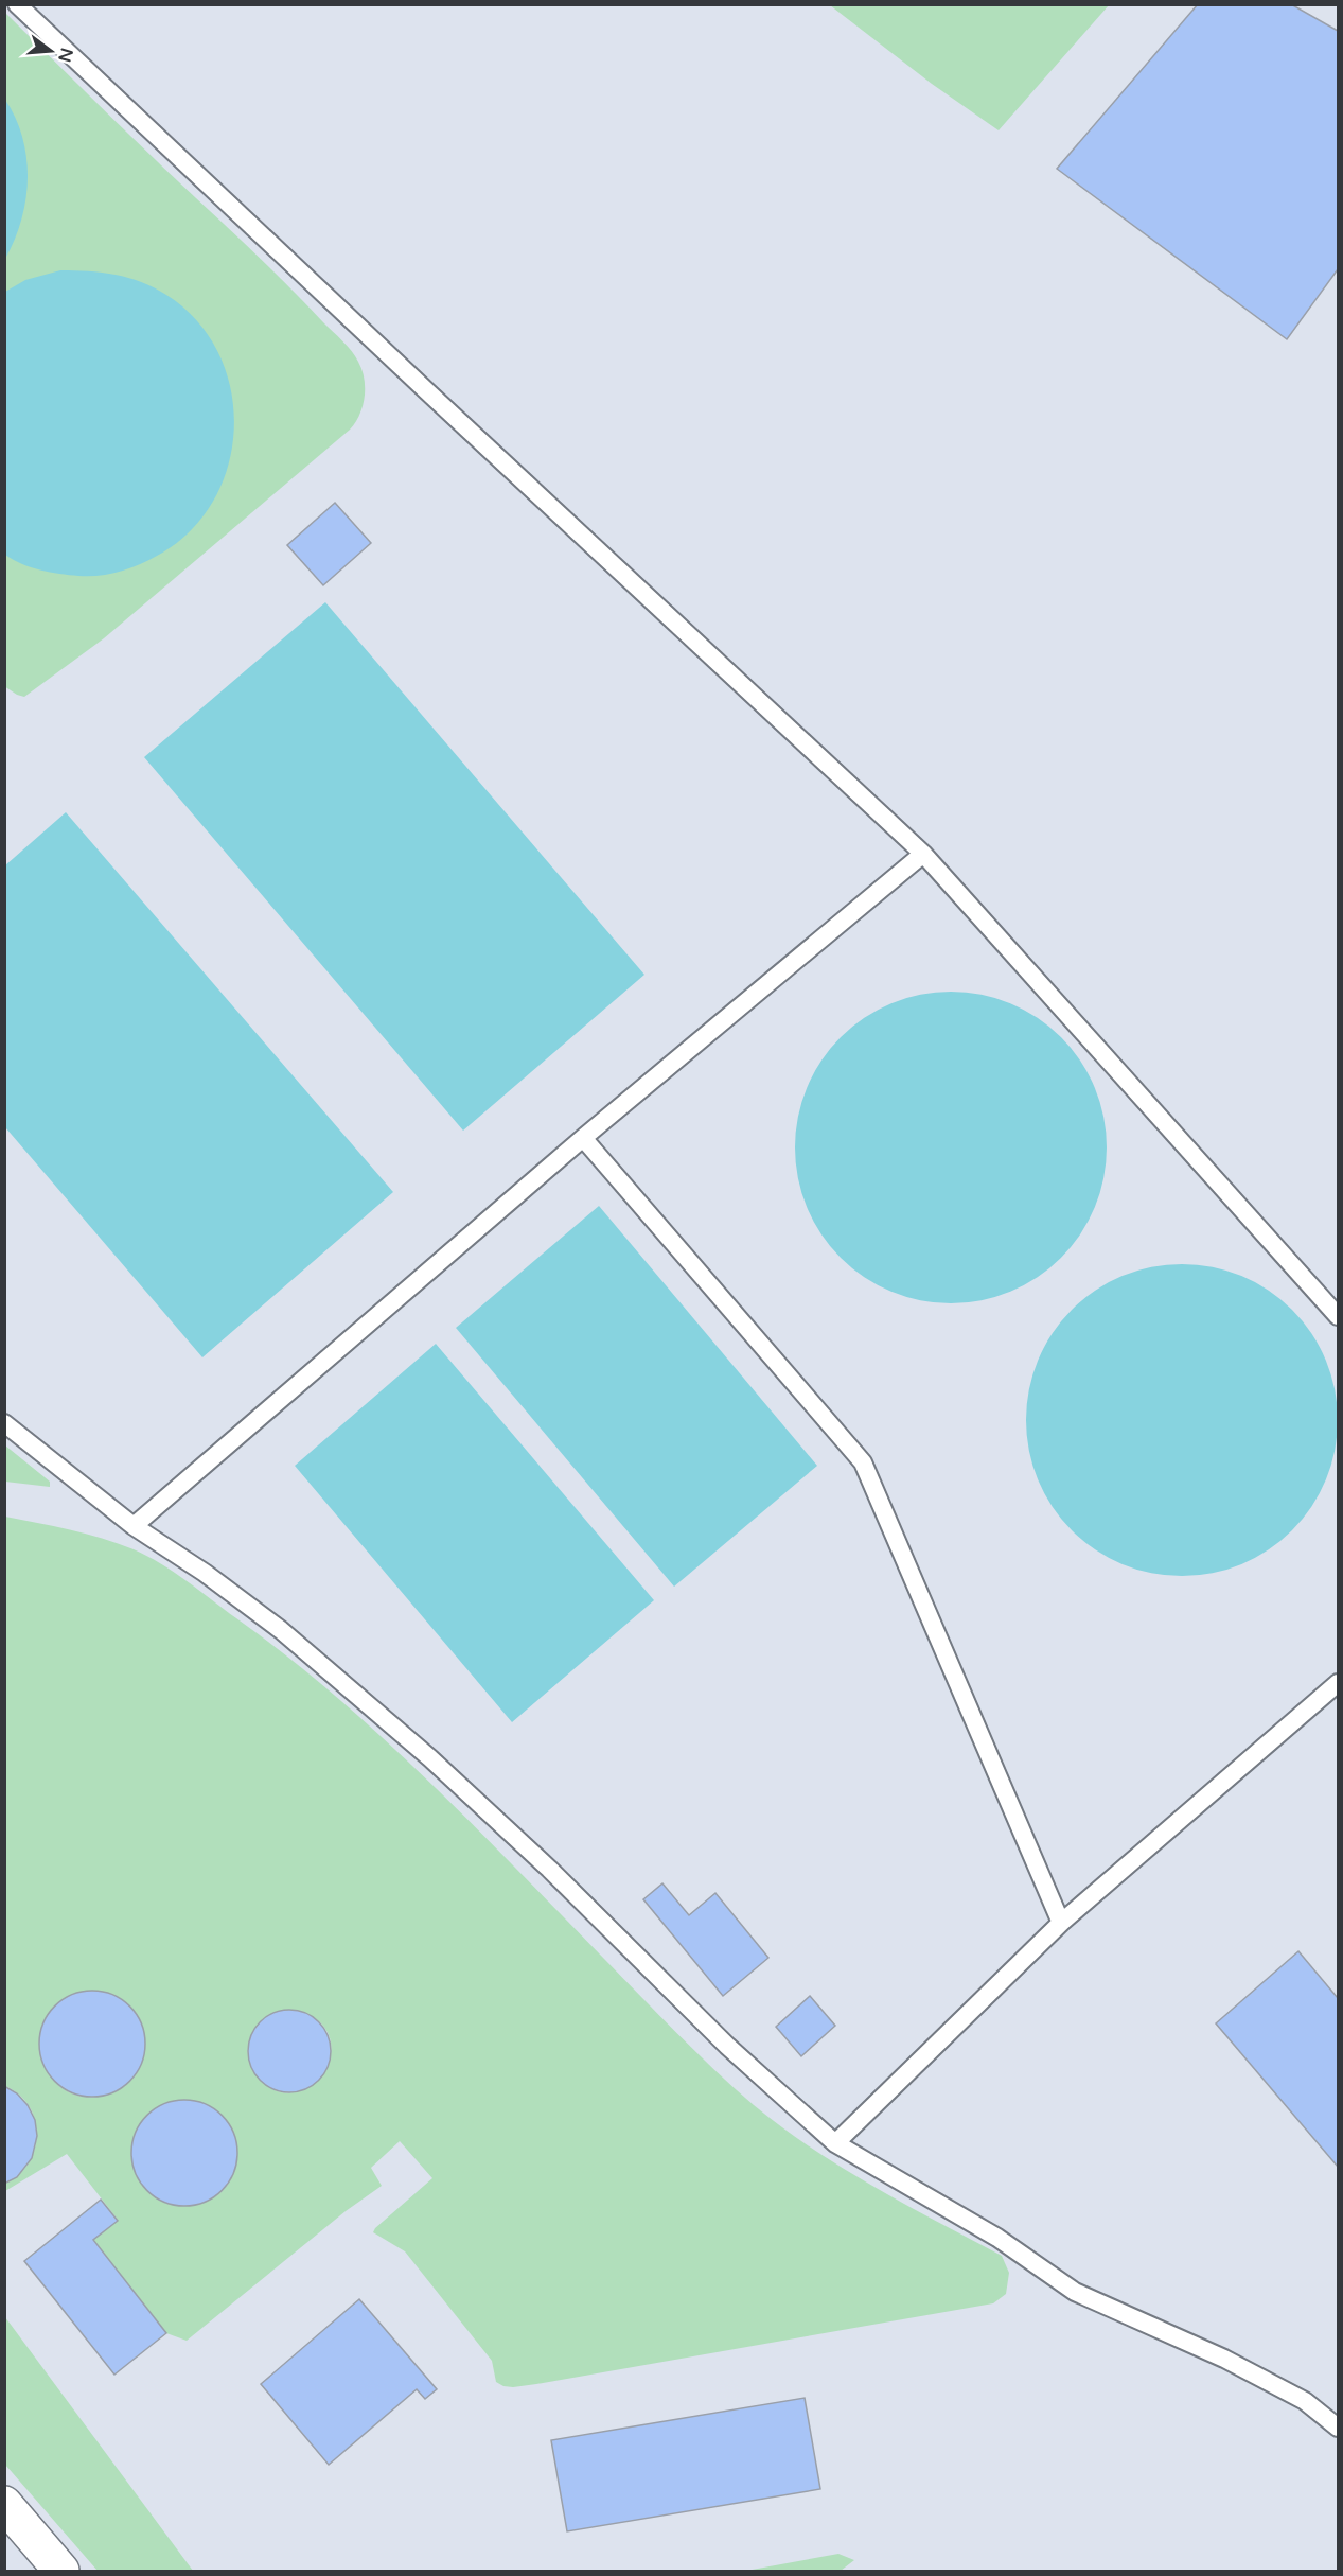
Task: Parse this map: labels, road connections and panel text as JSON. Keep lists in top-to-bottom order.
{
  "north": "right"
}
